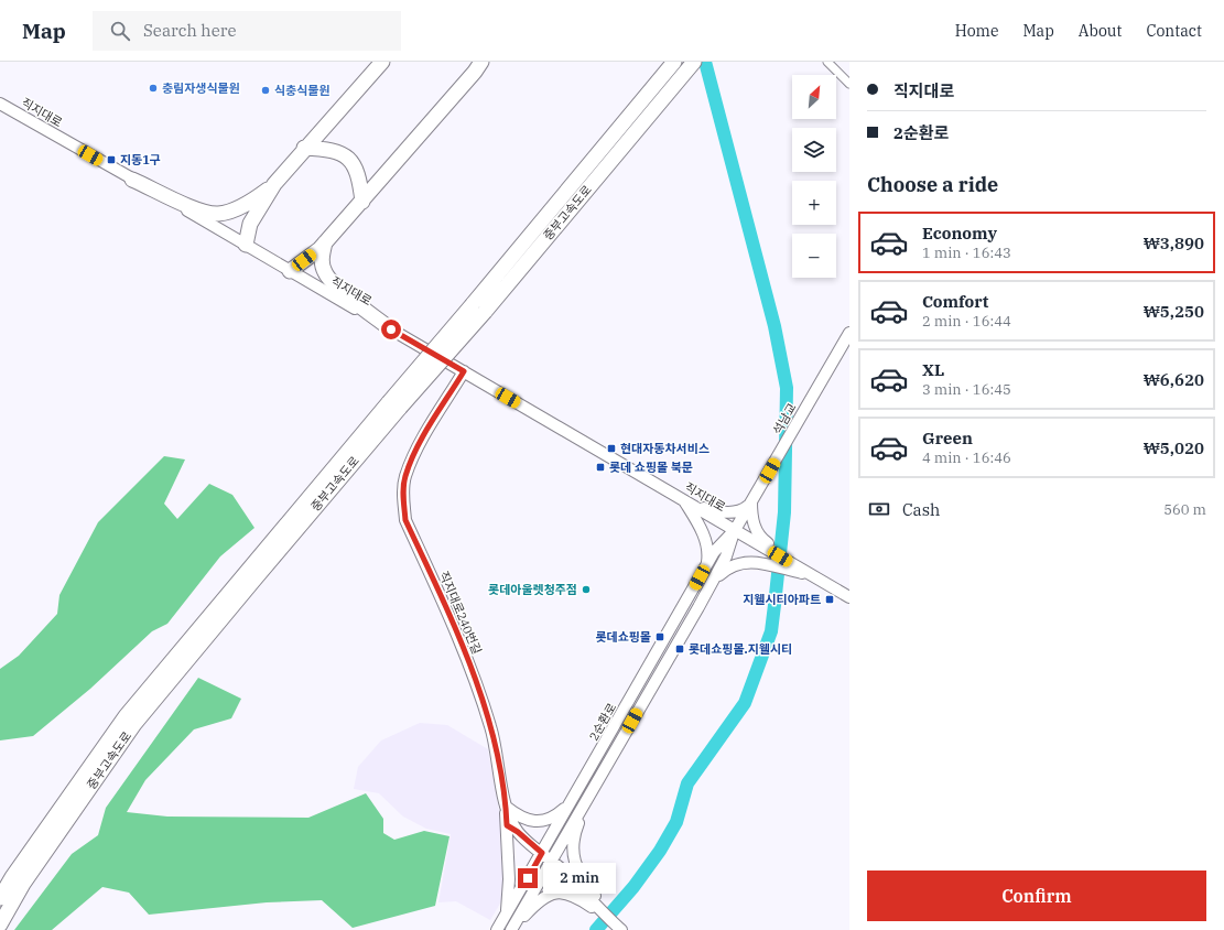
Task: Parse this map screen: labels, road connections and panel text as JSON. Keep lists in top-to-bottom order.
{
  "streets": {
    "highway": ["중부고속도로"],
    "main road": [
      "직지대로",
      "석남교",
      "직지대로240번길",
      "2순환로"
    ]
  },
  "crossings": [
    ["직지대로", "직지대로240번길"],
    ["직지대로", "2순환로"],
    ["석남교", "2순환로"],
    ["직지대로240번길", "2순환로"]
  ],
  "places": {
    "other": ["충림자생식물원", "식충식물원", "롯데아울렛청주점"],
    "transit": [
      "지동1구",
      "현대자동차서비스",
      "롯데 쇼핑몰 북문",
      "지웰시티아파트",
      "롯데쇼핑몰",
      "롯데쇼핑몰.지웰시티"
    ]
  },
  "north": "top right",
  "page": {
    "header": "Map",
    "search": "Search here",
    "nav": [
      "Home",
      "Map",
      "About",
      "Contact"
    ],
    "banner": ["직지대로", "2순환로"],
    "map_buttons": ["+", "−"],
    "heading": "Choose a ride",
    "list": [
      {
        "name": "Economy",
        "note": "1 min · 16:43",
        "value": "₩3,890"
      },
      {
        "name": "Comfort",
        "note": "2 min · 16:44",
        "value": "₩5,250"
      },
      {
        "name": "XL",
        "note": "3 min · 16:45",
        "value": "₩6,620"
      },
      {
        "name": "Green",
        "note": "4 min · 16:46",
        "value": "₩5,020"
      }
    ],
    "pay": ["Cash", "560 m"],
    "buttons": "Confirm",
    "bubble": "2 min"
  }
}
